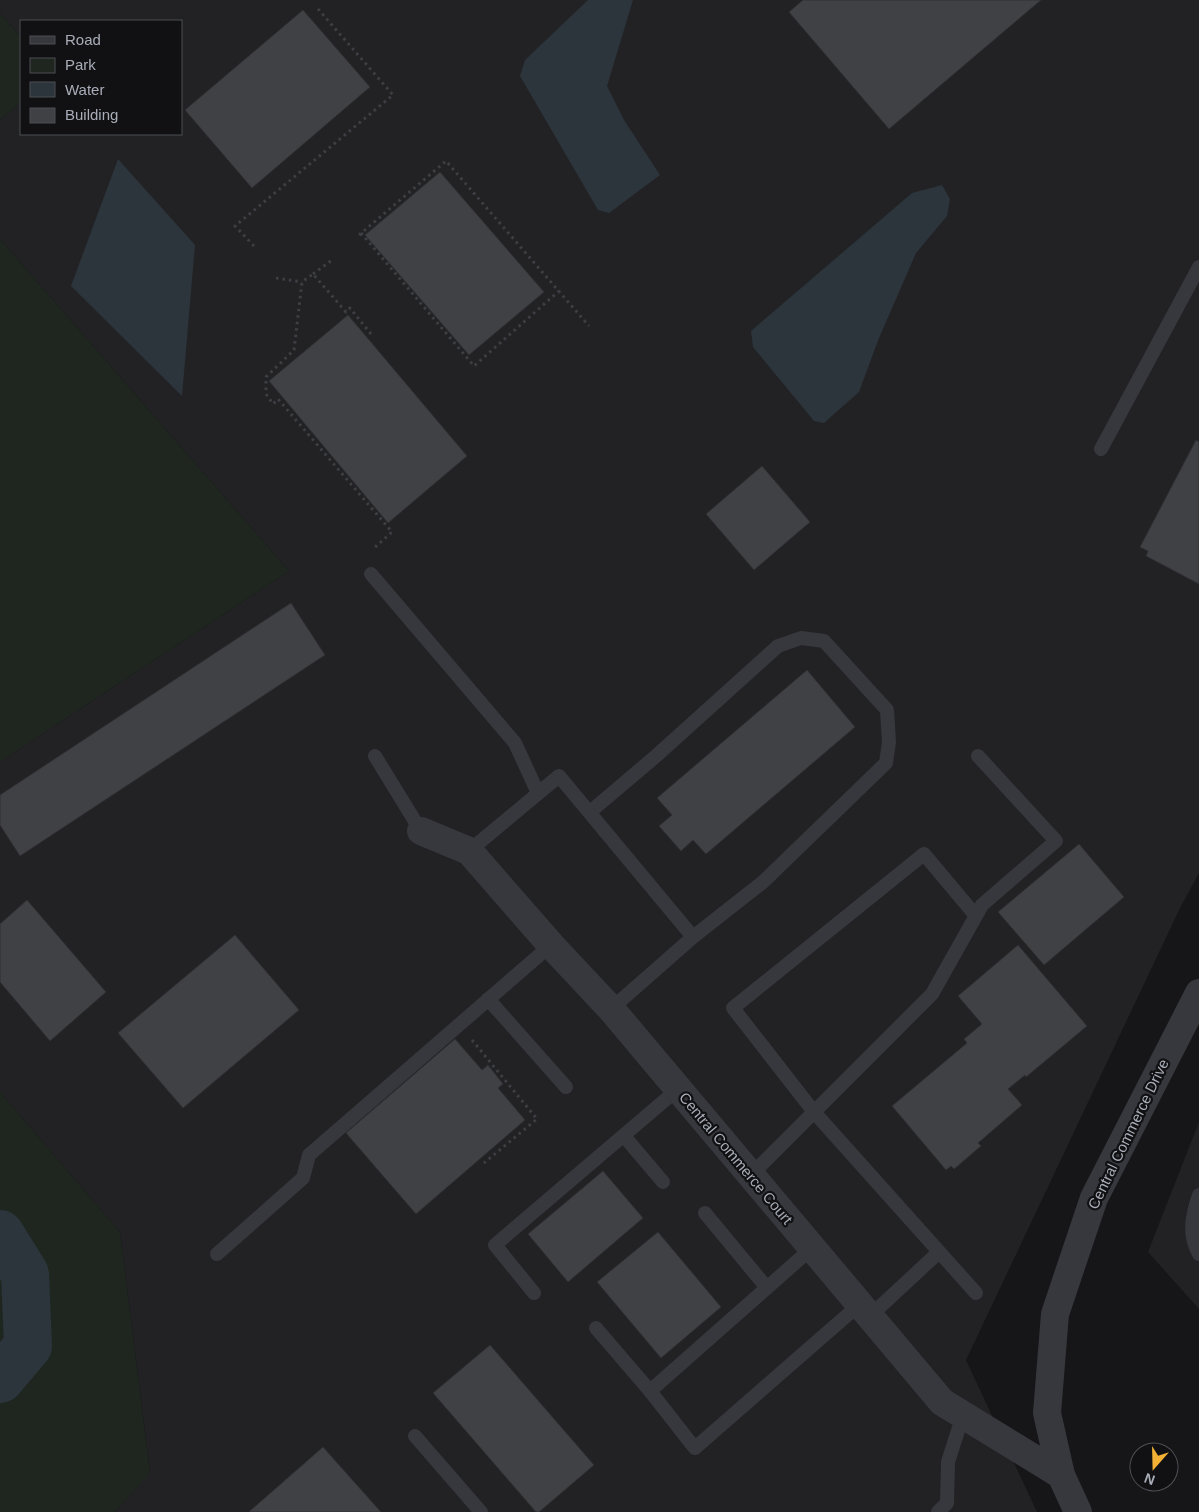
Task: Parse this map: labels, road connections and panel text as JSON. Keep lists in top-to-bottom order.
{
  "streets": {
    "street": ["Central Commerce Drive", "Central Commerce Court"]
  },
  "crossings": [
    ["Central Commerce Drive", "Central Commerce Court"]
  ],
  "legend": [
    "Road",
    "Park",
    "Water",
    "Building"
  ],
  "north": "bottom"
}
